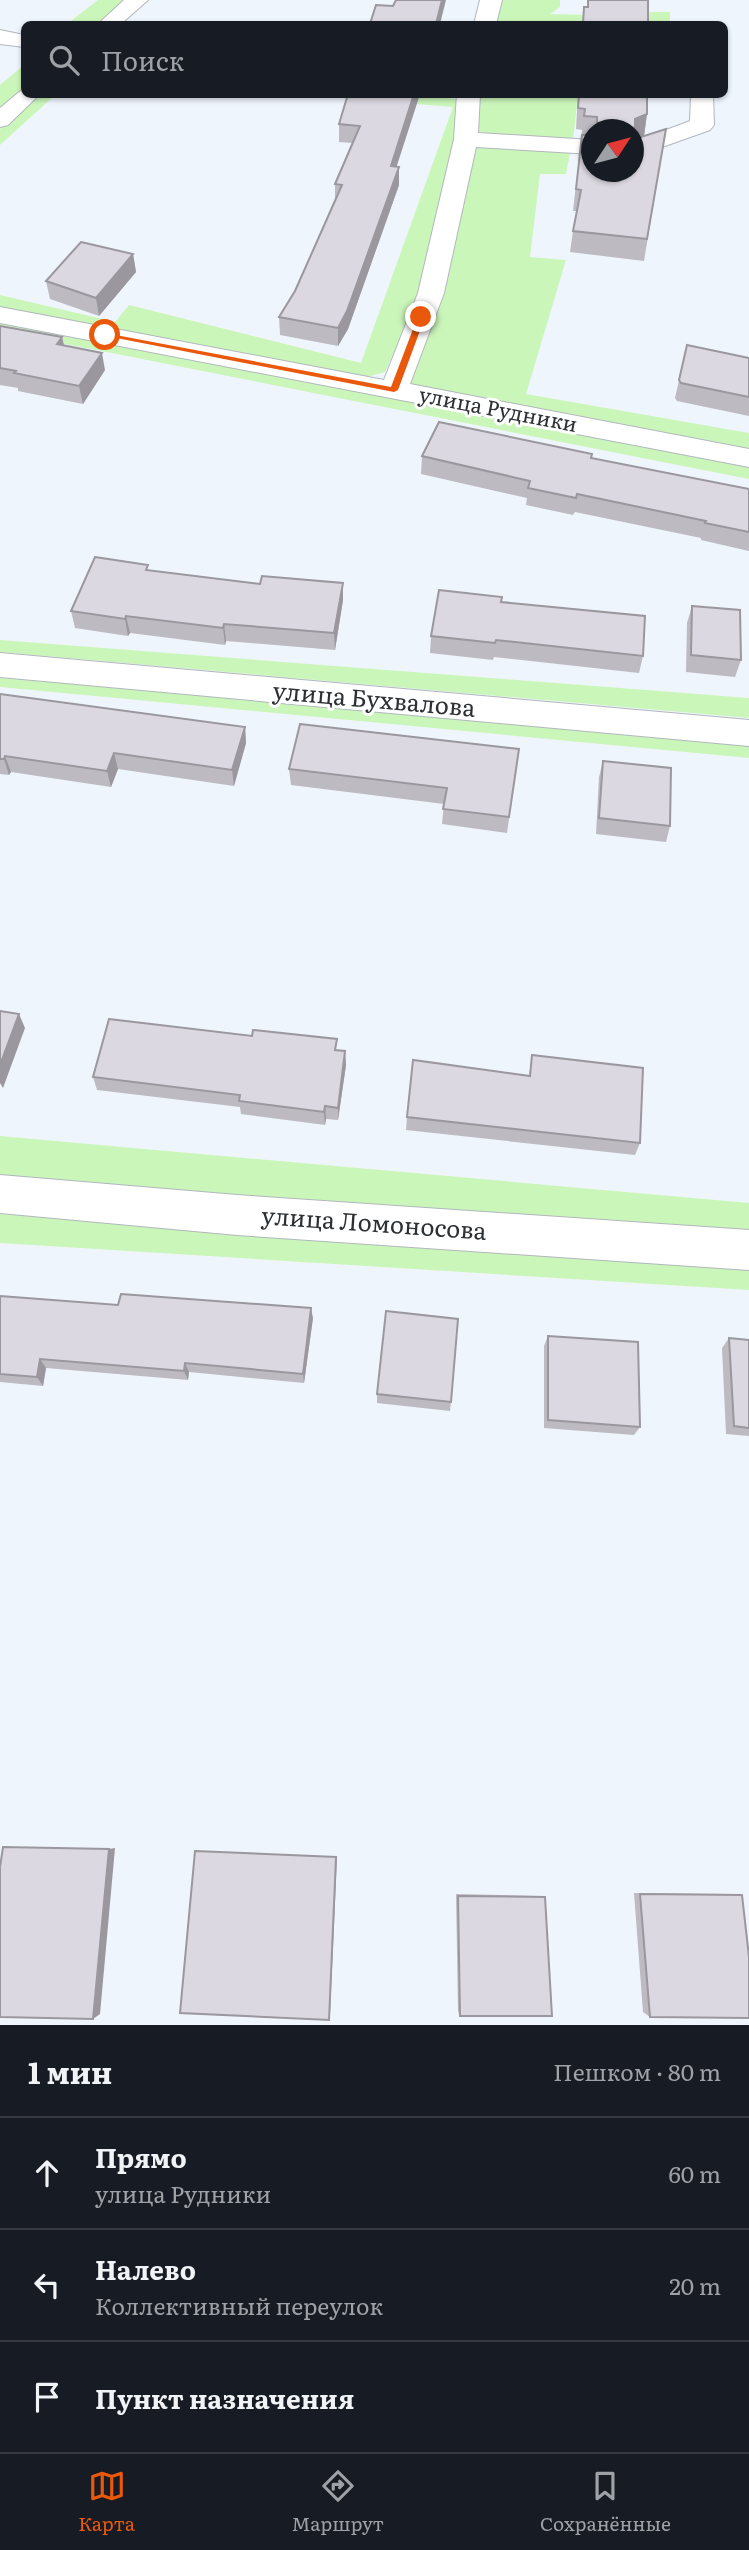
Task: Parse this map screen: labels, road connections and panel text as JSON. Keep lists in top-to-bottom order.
{
  "streets": {
    "street": ["улица Рудники", "улица Бухвалова", "улица Ломоносова"]
  },
  "north": "top right",
  "page": {
    "search": "Поиск",
    "heading": ["1 мин", "Пешком · 80 m"],
    "list": [
      ["Прямо", "улица Рудники", "60 m"],
      ["Налево", "Коллективный переулок", "20 m"],
      "Пункт назначения"
    ],
    "nav": ["Карта", "Маршрут", "Сохранённые"]
  }
}
